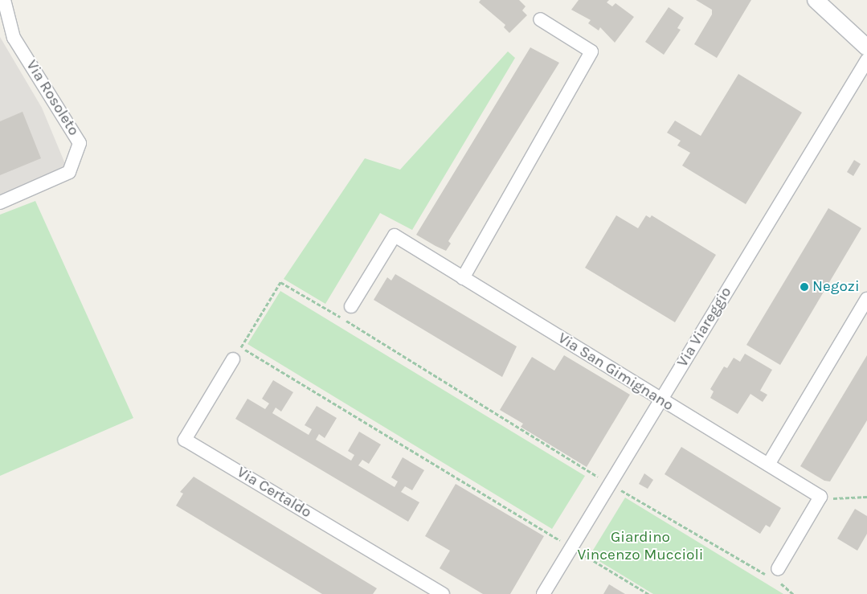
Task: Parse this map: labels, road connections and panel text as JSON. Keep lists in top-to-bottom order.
{
  "streets": {
    "street": [
      "Via Rosoleto",
      "Via Viareggio",
      "Via San Gimignano",
      "Via Certaldo"
    ]
  },
  "crossings": [
    ["Via Viareggio", "Via San Gimignano"]
  ],
  "parks": ["Giardino Vincenzo Muccioli"],
  "places": ["Negozi"]
}
